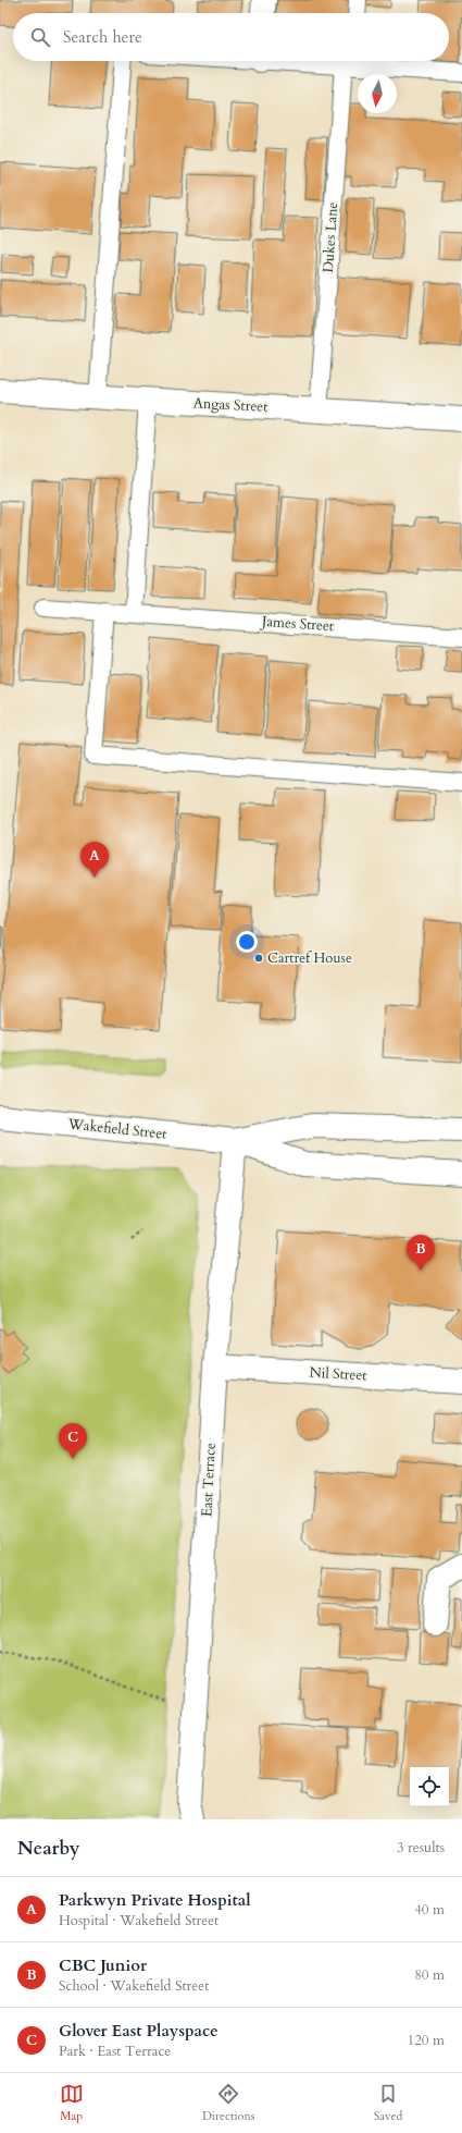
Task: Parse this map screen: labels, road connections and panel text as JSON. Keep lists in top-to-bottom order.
{
  "streets": {
    "street": [
      "Angas Street",
      "Wakefield Street",
      "Nil Street",
      "East Terrace"
    ],
    "lane": ["Dukes Lane", "James Street"]
  },
  "crossings": [
    ["Dukes Lane", "Angas Street"],
    ["Wakefield Street", "East Terrace"],
    ["Nil Street", "East Terrace"]
  ],
  "places": ["Cartref House"],
  "north": "bottom",
  "page": {
    "search": "Search here",
    "pins": ["A", "B", "C"],
    "heading": ["Nearby", "3 results"],
    "list": [
      {
        "mark": "A",
        "name": "Parkwyn Private Hospital",
        "note": "Hospital · Wakefield Street",
        "value": "40 m"
      },
      {
        "mark": "B",
        "name": "CBC Junior",
        "note": "School · Wakefield Street",
        "value": "80 m"
      },
      {
        "mark": "C",
        "name": "Glover East Playspace",
        "note": "Park · East Terrace",
        "value": "120 m"
      }
    ],
    "nav": ["Map", "Directions", "Saved"]
  }
}
